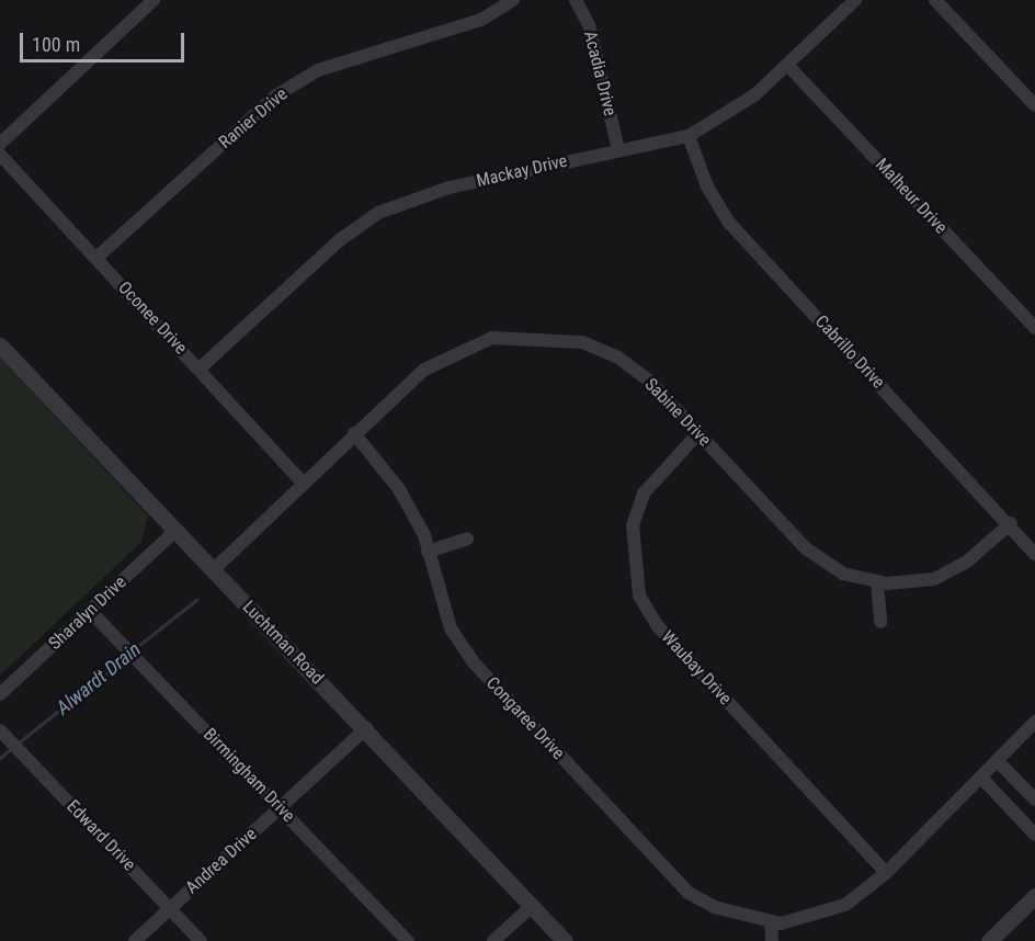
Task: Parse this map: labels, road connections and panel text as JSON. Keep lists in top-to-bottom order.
{
  "streets": {
    "street": [
      "Acadia Drive",
      "Ranier Drive",
      "Mackay Drive",
      "Malheur Drive",
      "Oconee Drive",
      "Cabrillo Drive",
      "Sabine Drive",
      "Sharalyn Drive",
      "Luchtman Road",
      "Waubay Drive",
      "Congaree Drive",
      "Birmingham Drive",
      "Edward Drive",
      "Andrea Drive"
    ]
  },
  "crossings": [
    ["Acadia Drive", "Mackay Drive"],
    ["Ranier Drive", "Oconee Drive"],
    ["Mackay Drive", "Malheur Drive"],
    ["Mackay Drive", "Oconee Drive"],
    ["Mackay Drive", "Cabrillo Drive"],
    ["Oconee Drive", "Sabine Drive"],
    ["Cabrillo Drive", "Sabine Drive"],
    ["Sabine Drive", "Luchtman Road"],
    ["Sabine Drive", "Waubay Drive"],
    ["Sabine Drive", "Congaree Drive"],
    ["Sharalyn Drive", "Luchtman Road"],
    ["Sharalyn Drive", "Birmingham Drive"],
    ["Luchtman Road", "Andrea Drive"],
    ["Birmingham Drive", "Andrea Drive"],
    ["Edward Drive", "Andrea Drive"]
  ],
  "water": ["Alwardt Drain"],
  "scale_bar": "100 m"
}
